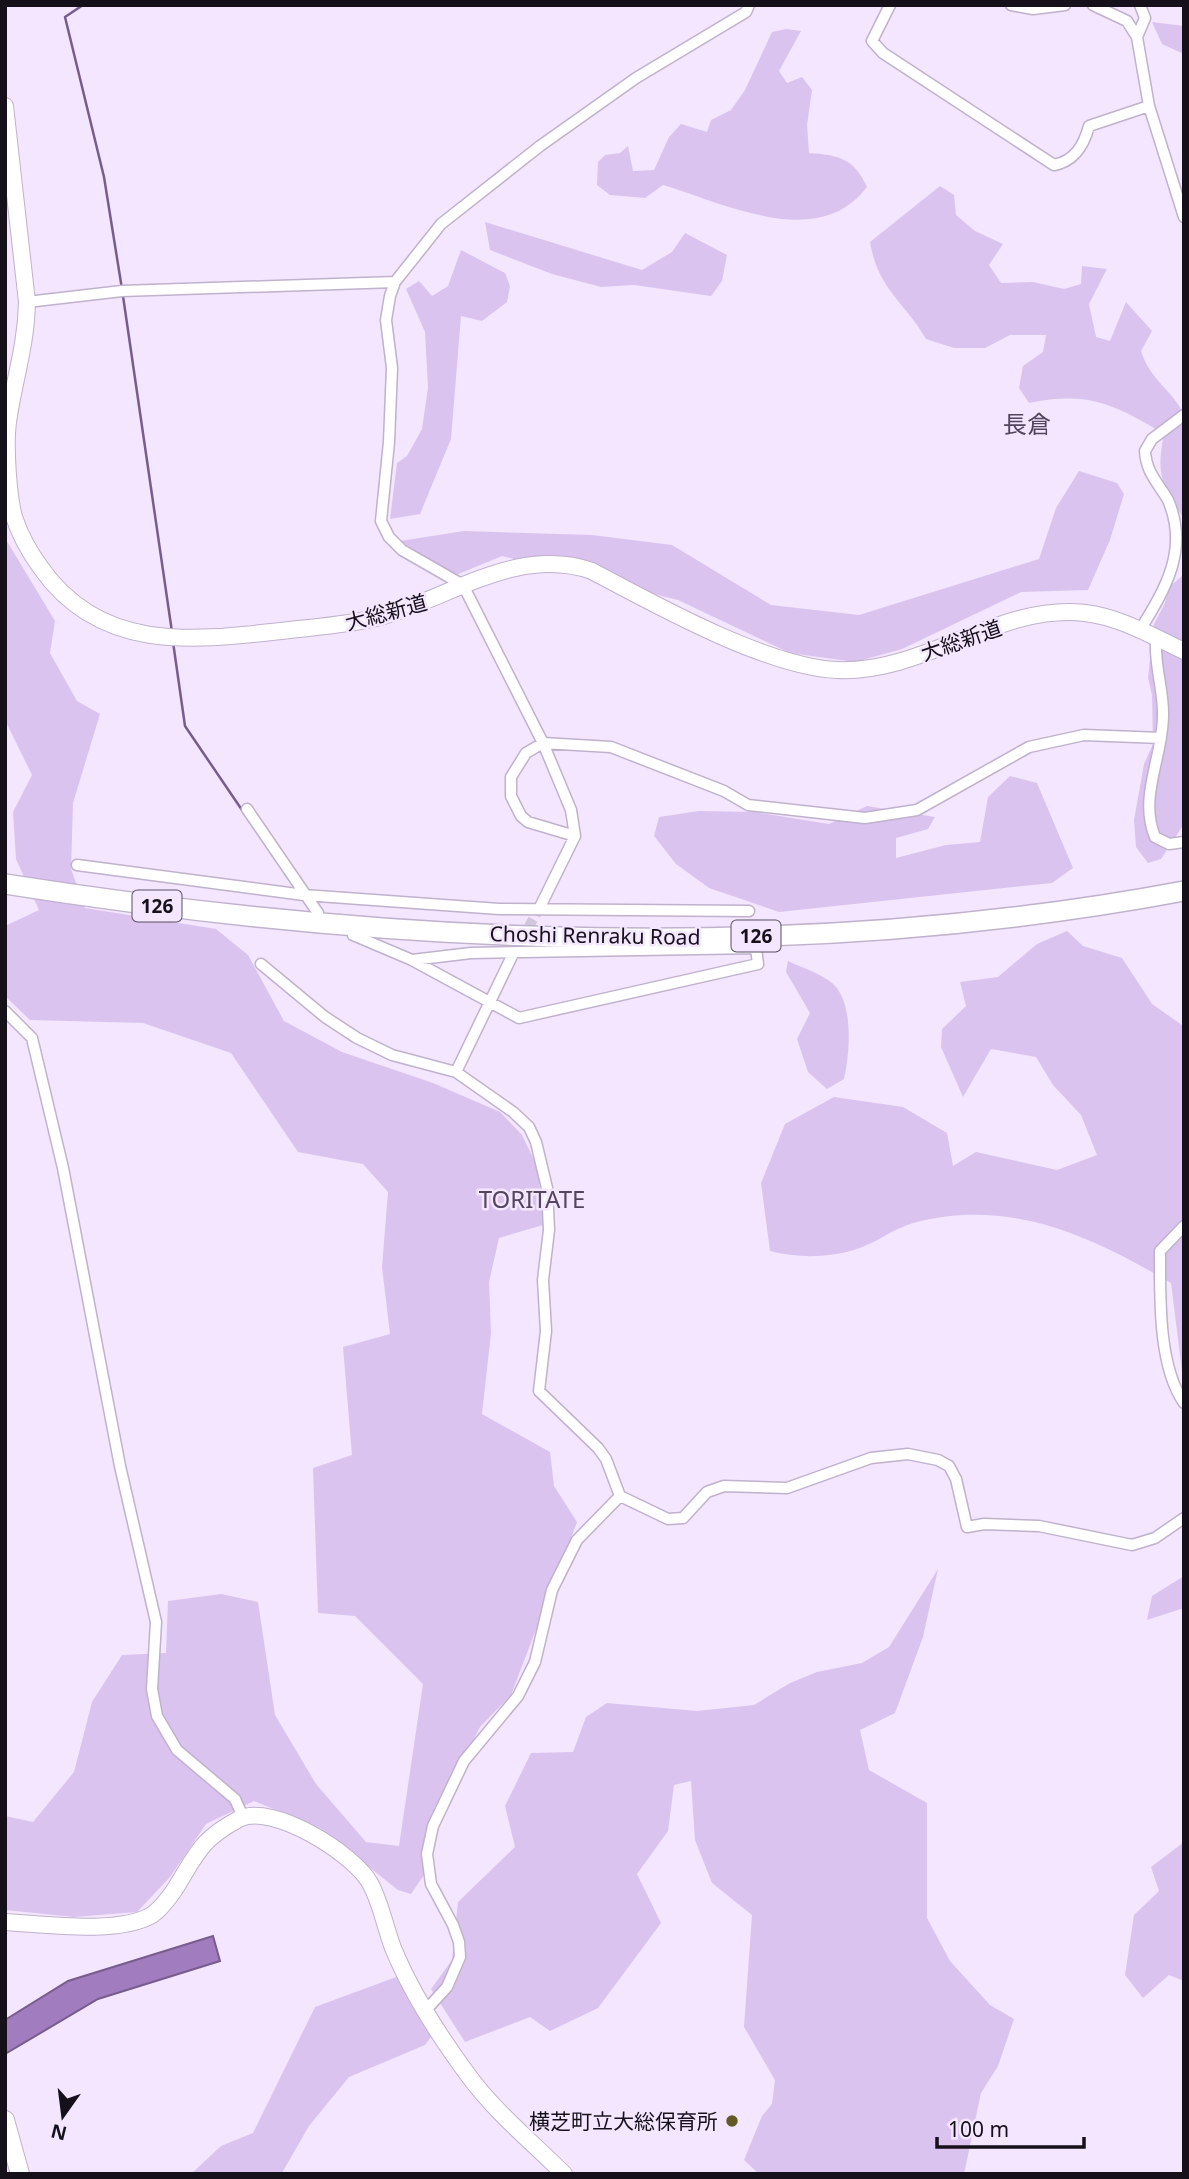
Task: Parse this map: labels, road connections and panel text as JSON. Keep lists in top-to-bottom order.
{
  "streets": {
    "highway": ["126", "Choshi Renraku Road"],
    "street": ["大総新道"]
  },
  "districts": ["長倉", "TORITATE"],
  "places": ["横芝町立大総保育所"],
  "scale_bar": "100 m",
  "north": "bottom"
}
